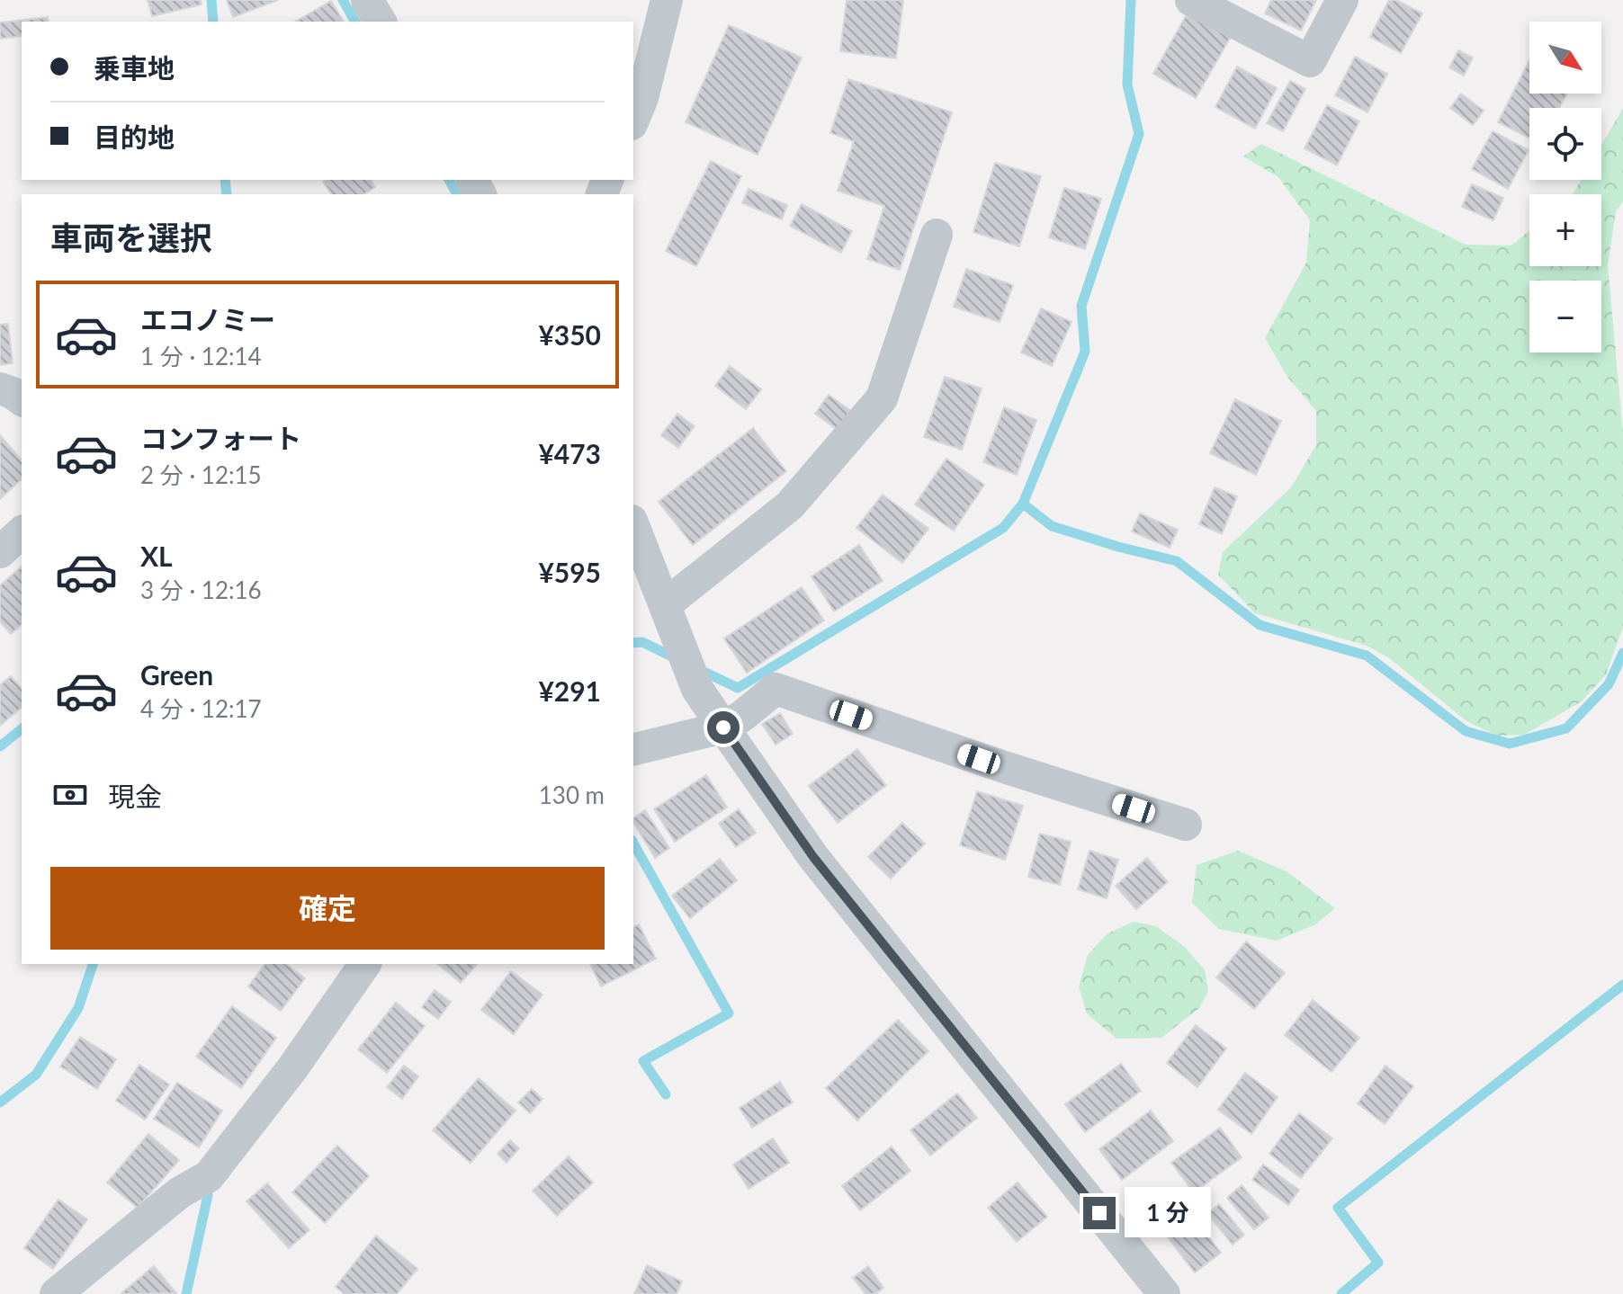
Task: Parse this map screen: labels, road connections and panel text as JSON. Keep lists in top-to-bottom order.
{
  "north": "bottom right",
  "page": {
    "map_buttons": ["+", "−"],
    "banner": ["乗車地", "目的地"],
    "heading": "車両を選択",
    "list": [
      {
        "name": "エコノミー",
        "note": "1 分 · 12:14",
        "value": "¥350"
      },
      {
        "name": "コンフォート",
        "note": "2 分 · 12:15",
        "value": "¥473"
      },
      {
        "name": "XL",
        "note": "3 分 · 12:16",
        "value": "¥595"
      },
      {
        "name": "Green",
        "note": "4 分 · 12:17",
        "value": "¥291"
      }
    ],
    "pay": ["現金", "130 m"],
    "buttons": "確定",
    "bubble": "1 分"
  }
}
